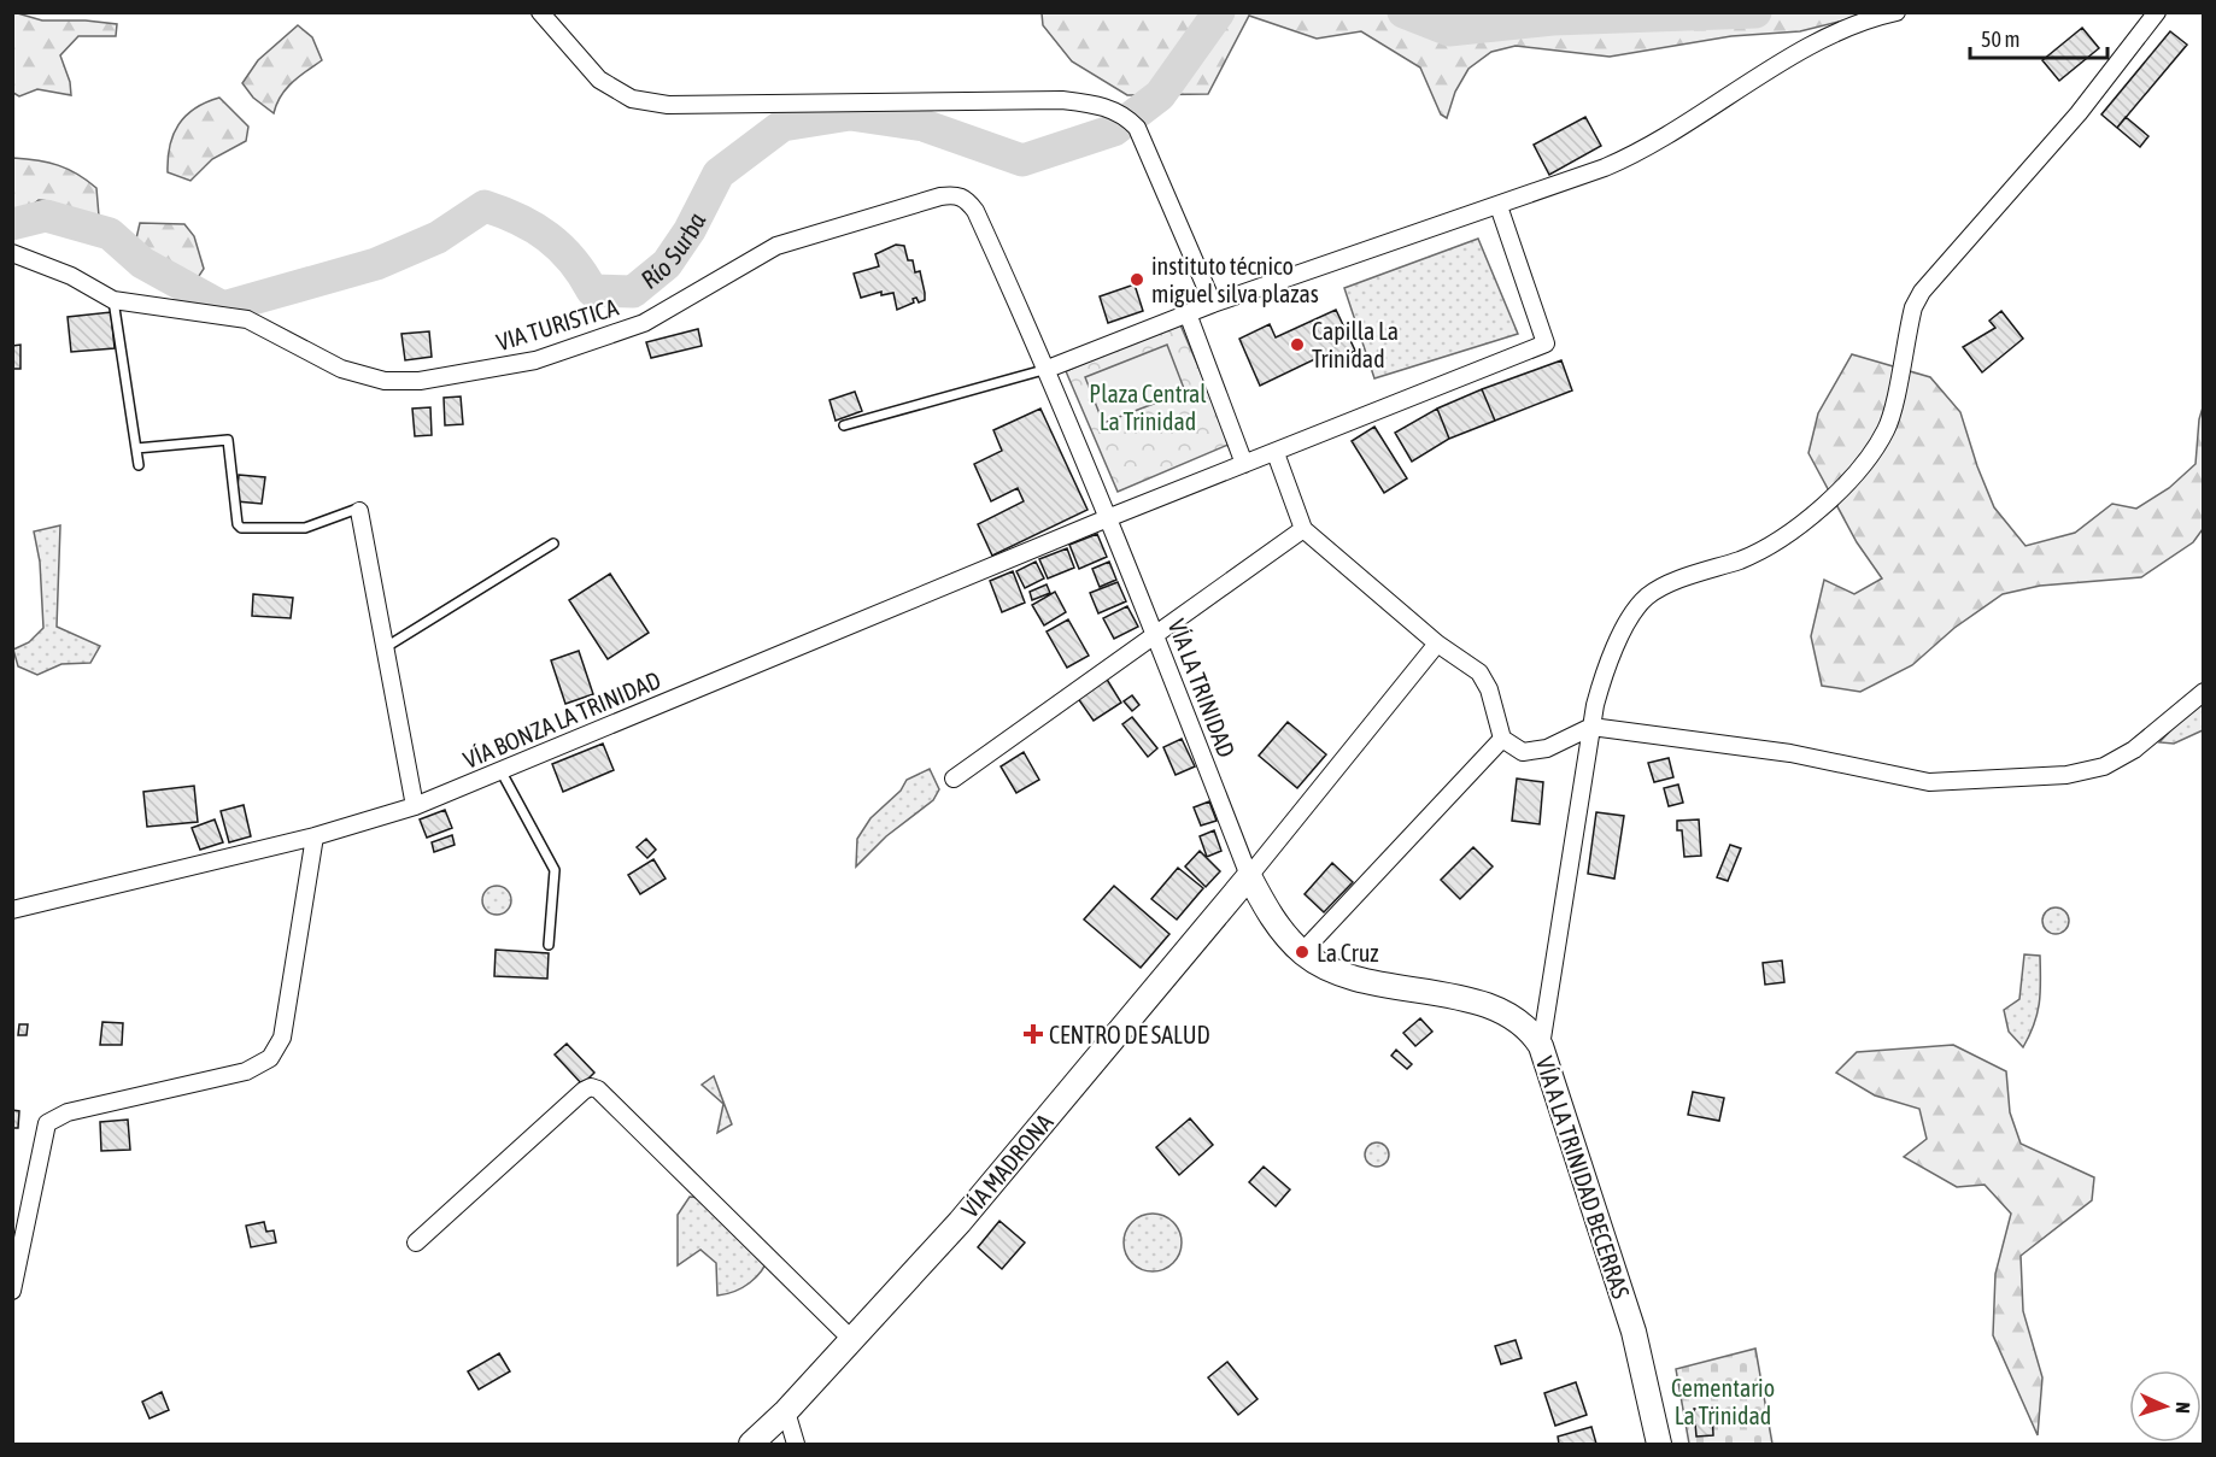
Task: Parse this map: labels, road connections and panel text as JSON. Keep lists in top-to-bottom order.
{
  "streets": {
    "street": [
      "VIA TURISTICA",
      "VÍA LA TRINIDAD",
      "VÍA BONZA LA TRINIDAD",
      "VÍA MADRONA",
      "VÍA A LA TRINIDAD BECERRAS"
    ]
  },
  "crossings": [
    ["VIA TURISTICA", "VÍA LA TRINIDAD"],
    ["VÍA LA TRINIDAD", "VÍA BONZA LA TRINIDAD"],
    ["VÍA LA TRINIDAD", "VÍA MADRONA"],
    ["VÍA LA TRINIDAD", "VÍA A LA TRINIDAD BECERRAS"],
    ["VÍA MADRONA", "VÍA A LA TRINIDAD BECERRAS"]
  ],
  "water": ["Río Surba"],
  "parks": ["Plaza Central La Trinidad", "Cementario La Trinidad"],
  "places": {
    "other": ["instituto técnico miguel silva plazas", "Capilla La Trinidad", "La Cruz"],
    "health": ["CENTRO DE SALUD"]
  },
  "scale_bar": "50 m",
  "north": "right"
}
